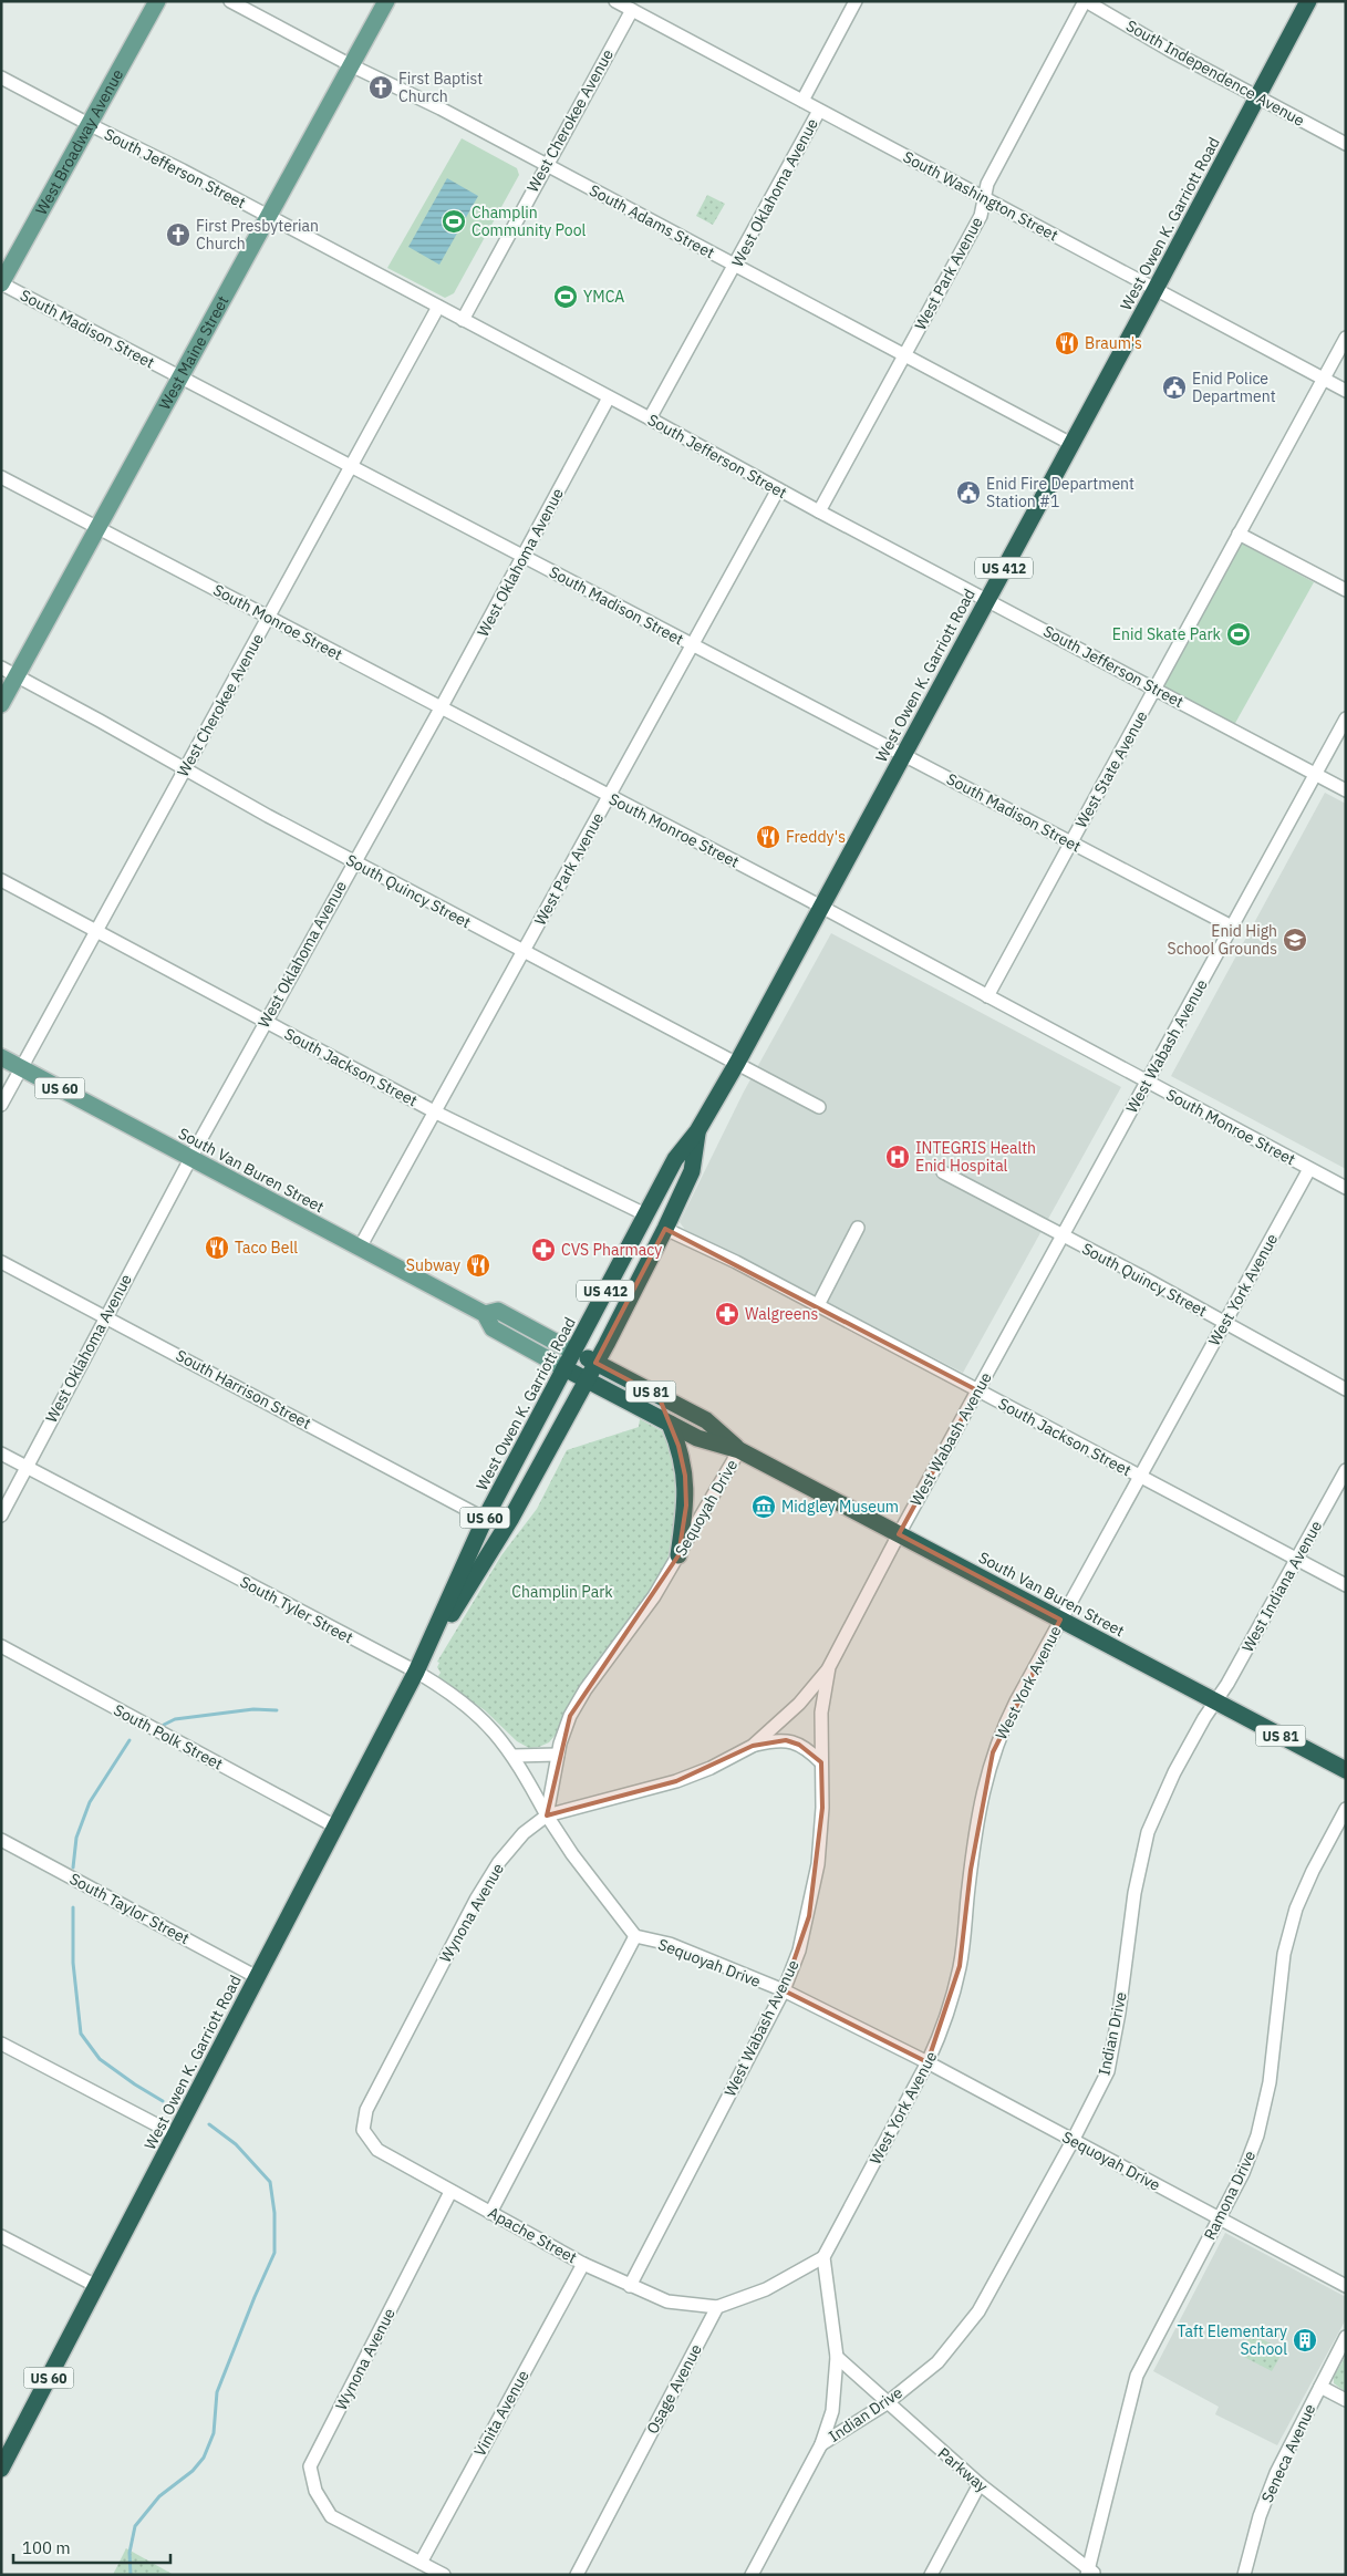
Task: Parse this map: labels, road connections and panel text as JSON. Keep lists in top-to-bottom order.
{
  "streets": {
    "highway": [
      "West Owen K. Garriott Road",
      "US 412",
      "US 60",
      "South Van Buren Street",
      "US 81"
    ],
    "main road": ["West Broadway Avenue", "West Maine Street"],
    "street": [
      "South Independence Avenue",
      "West Cherokee Avenue",
      "South Jefferson Street",
      "West Oklahoma Avenue",
      "South Washington Street",
      "South Adams Street",
      "West Park Avenue",
      "South Madison Street",
      "South Monroe Street",
      "West State Avenue",
      "South Quincy Street",
      "West Wabash Avenue",
      "South Jackson Street",
      "West York Avenue",
      "South Harrison Street",
      "Sequoyah Drive",
      "West Indiana Avenue",
      "South Tyler Street",
      "South Polk Street",
      "South Taylor Street",
      "Wynona Avenue",
      "Indian Drive",
      "Ramona Drive",
      "Apache Street",
      "Osage Avenue",
      "Vinita Avenue",
      "Seneca Avenue",
      "Parkway"
    ]
  },
  "crossings": [
    ["South Independence Avenue", "West Owen K. Garriott Road"],
    ["South Independence Avenue", "West Park Avenue"],
    ["West Cherokee Avenue", "South Jefferson Street"],
    ["West Cherokee Avenue", "South Washington Street"],
    ["West Cherokee Avenue", "South Adams Street"],
    ["West Cherokee Avenue", "South Madison Street"],
    ["West Cherokee Avenue", "South Monroe Street"],
    ["West Cherokee Avenue", "South Quincy Street"],
    ["West Cherokee Avenue", "South Jackson Street"],
    ["West Cherokee Avenue", "South Van Buren Street"],
    ["West Broadway Avenue", "South Jefferson Street"],
    ["West Broadway Avenue", "South Madison Street"],
    ["South Jefferson Street", "West Oklahoma Avenue"],
    ["South Jefferson Street", "West Owen K. Garriott Road"],
    ["South Jefferson Street", "West Park Avenue"],
    ["South Jefferson Street", "West Maine Street"],
    ["South Jefferson Street", "West State Avenue"],
    ["South Jefferson Street", "West Wabash Avenue"],
    ["West Oklahoma Avenue", "South Washington Street"],
    ["West Oklahoma Avenue", "South Adams Street"],
    ["West Oklahoma Avenue", "South Madison Street"],
    ["West Oklahoma Avenue", "South Monroe Street"],
    ["West Oklahoma Avenue", "South Quincy Street"],
    ["West Oklahoma Avenue", "South Jackson Street"],
    ["West Oklahoma Avenue", "South Van Buren Street"],
    ["West Oklahoma Avenue", "South Harrison Street"],
    ["West Oklahoma Avenue", "South Tyler Street"],
    ["South Washington Street", "West Owen K. Garriott Road"],
    ["South Washington Street", "West Park Avenue"],
    ["South Washington Street", "West State Avenue"],
    ["South Adams Street", "West Owen K. Garriott Road"],
    ["South Adams Street", "West Park Avenue"],
    ["South Adams Street", "West Maine Street"],
    ["West Owen K. Garriott Road", "South Madison Street"],
    ["West Owen K. Garriott Road", "South Monroe Street"],
    ["West Owen K. Garriott Road", "South Quincy Street"],
    ["West Owen K. Garriott Road", "South Jackson Street"],
    ["West Owen K. Garriott Road", "South Van Buren Street"],
    ["West Owen K. Garriott Road", "South Harrison Street"],
    ["West Owen K. Garriott Road", "South Tyler Street"],
    ["West Owen K. Garriott Road", "South Polk Street"],
    ["West Owen K. Garriott Road", "South Taylor Street"],
    ["West Park Avenue", "South Madison Street"],
    ["West Park Avenue", "South Monroe Street"],
    ["West Park Avenue", "South Quincy Street"],
    ["West Park Avenue", "South Jackson Street"],
    ["West Park Avenue", "South Van Buren Street"],
    ["South Madison Street", "West Maine Street"],
    ["South Madison Street", "West State Avenue"],
    ["South Madison Street", "West Wabash Avenue"],
    ["West Maine Street", "South Monroe Street"],
    ["West Maine Street", "South Quincy Street"],
    ["South Monroe Street", "West State Avenue"],
    ["South Monroe Street", "West Wabash Avenue"],
    ["South Monroe Street", "West York Avenue"],
    ["South Quincy Street", "West Wabash Avenue"],
    ["South Quincy Street", "West York Avenue"],
    ["West Wabash Avenue", "South Jackson Street"],
    ["West Wabash Avenue", "South Van Buren Street"],
    ["West Wabash Avenue", "Sequoyah Drive"],
    ["West Wabash Avenue", "Wynona Avenue"],
    ["West Wabash Avenue", "Apache Street"],
    ["South Jackson Street", "West York Avenue"],
    ["South Jackson Street", "West Indiana Avenue"],
    ["South Van Buren Street", "West York Avenue"],
    ["South Van Buren Street", "Sequoyah Drive"],
    ["South Van Buren Street", "West Indiana Avenue"],
    ["South Van Buren Street", "Indian Drive"],
    ["West York Avenue", "Sequoyah Drive"],
    ["Sequoyah Drive", "South Tyler Street"],
    ["Sequoyah Drive", "Wynona Avenue"],
    ["Sequoyah Drive", "Indian Drive"],
    ["Sequoyah Drive", "Ramona Drive"],
    ["West Indiana Avenue", "Indian Drive"],
    ["South Tyler Street", "Wynona Avenue"],
    ["Wynona Avenue", "Apache Street"],
    ["Wynona Avenue", "Vinita Avenue"],
    ["Indian Drive", "Parkway"],
    ["Ramona Drive", "Parkway"],
    ["Apache Street", "Osage Avenue"],
    ["Apache Street", "Vinita Avenue"]
  ],
  "parks": ["Champlin Park"],
  "places": {
    "church": ["First Baptist Church", "First Presbyterian Church"],
    "sports": ["Champlin Community Pool", "YMCA", "Enid Skate Park"],
    "restaurant": [
      "Braum's",
      "Freddy's",
      "Taco Bell",
      "Subway"
    ],
    "public building": ["Enid Police Department", "Enid Fire Department Station #1"],
    "school or university": ["Enid High School Grounds"],
    "hospital": ["INTEGRIS Health Enid Hospital"],
    "pharmacy": ["CVS Pharmacy", "Walgreens"],
    "museum": ["Midgley Museum"],
    "building": ["Taft Elementary School"]
  },
  "scale_bar": "100 m"
}
